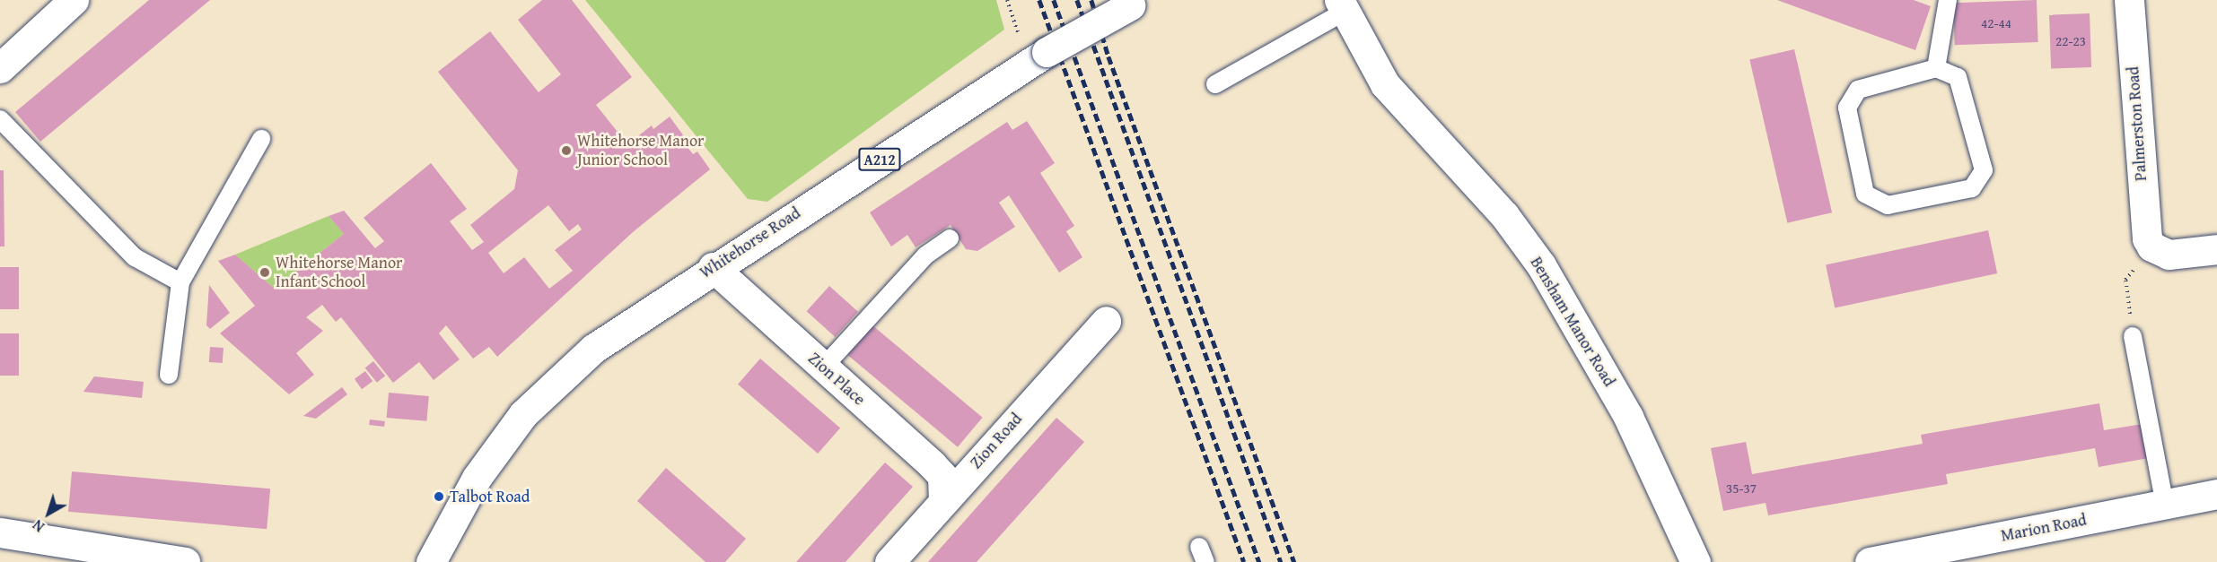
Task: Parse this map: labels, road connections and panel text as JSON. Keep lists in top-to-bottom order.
{
  "streets": {
    "street": [
      "Palmerston Road",
      "A212",
      "Whitehorse Road",
      "Bensham Manor Road",
      "Zion Place",
      "Zion Road",
      "Marion Road"
    ]
  },
  "crossings": [
    ["Whitehorse Road", "Zion Place"],
    ["Zion Place", "Zion Road"]
  ],
  "places": ["Whitehorse Manor Junior School", "Whitehorse Manor Infant School", "Talbot Road"],
  "house_numbers": ["42-44", "22-23", "35-37"],
  "north": "bottom left"
}
